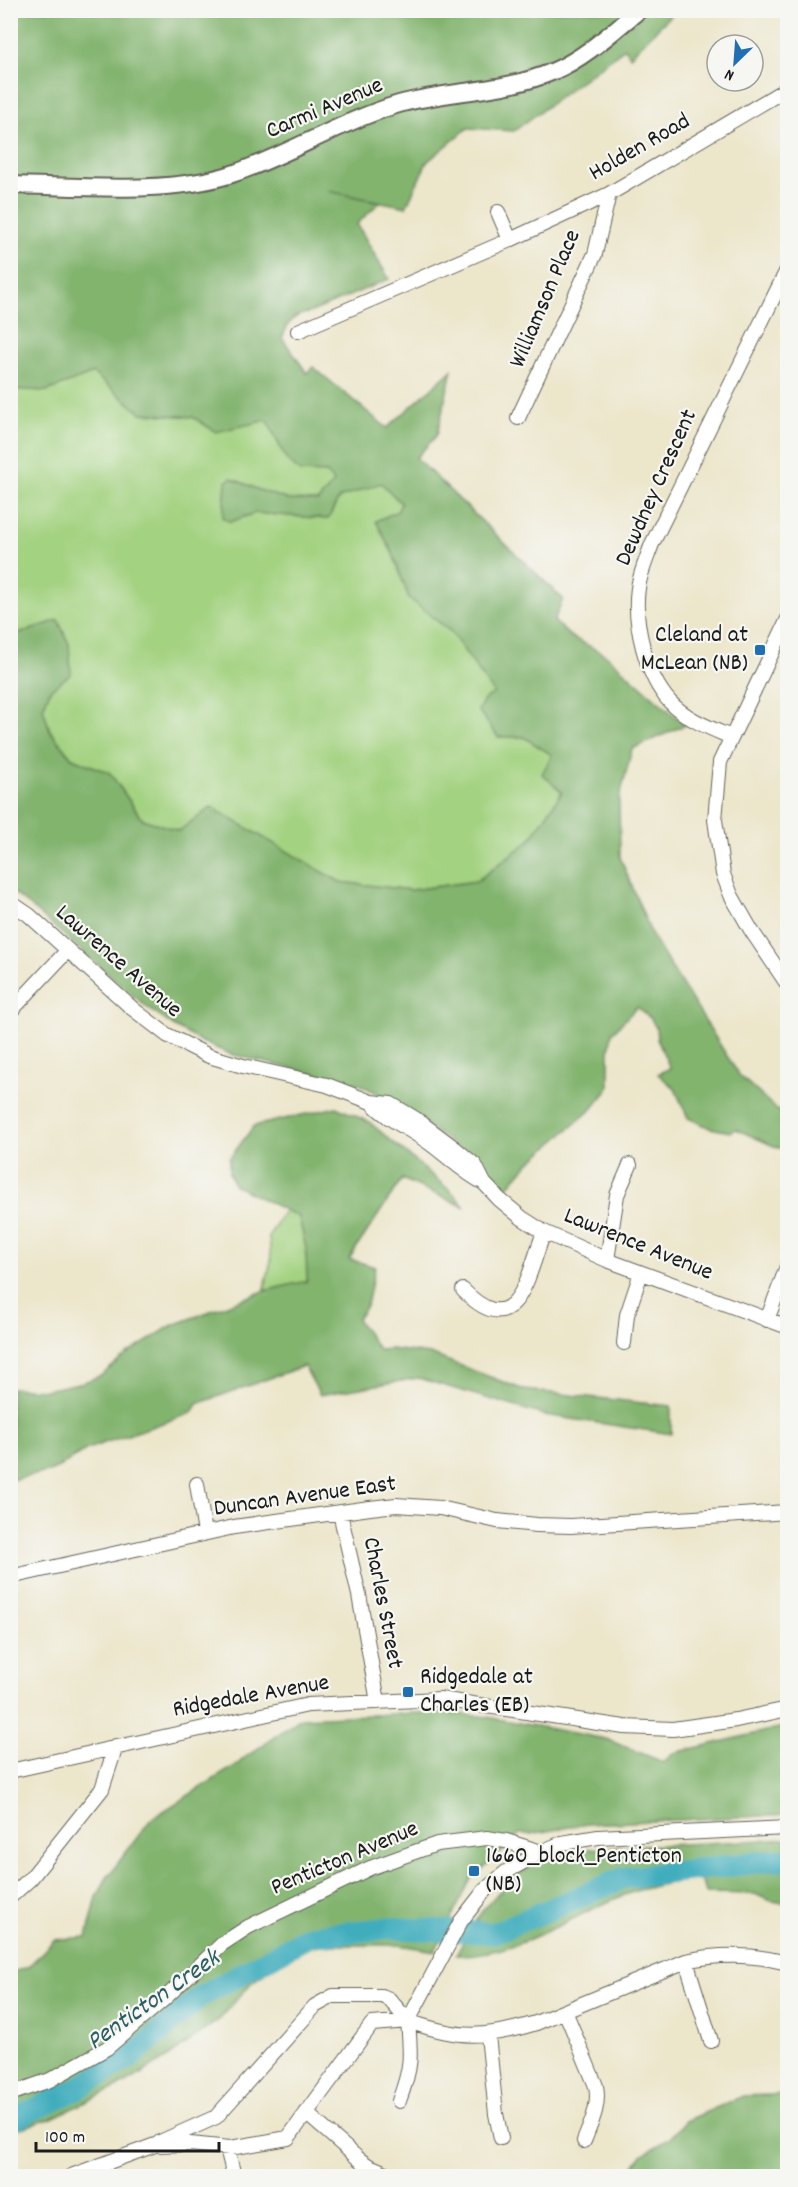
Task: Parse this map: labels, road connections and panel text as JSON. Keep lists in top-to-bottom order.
{
  "streets": {
    "street": [
      "Carmi Avenue",
      "Holden Road",
      "Williamson Place",
      "Dewdney Crescent",
      "Lawrence Avenue",
      "Duncan Avenue East",
      "Charles Street",
      "Ridgedale Avenue",
      "Penticton Avenue"
    ]
  },
  "crossings": [
    ["Holden Road", "Williamson Place"],
    ["Duncan Avenue East", "Charles Street"],
    ["Charles Street", "Ridgedale Avenue"]
  ],
  "water": ["Penticton Creek"],
  "places": {
    "transit": ["Cleland at McLean (NB)", "Ridgedale at Charles (EB)", "1660_block_Penticton (NB)"]
  },
  "scale_bar": "100 m",
  "north": "bottom left"
}
